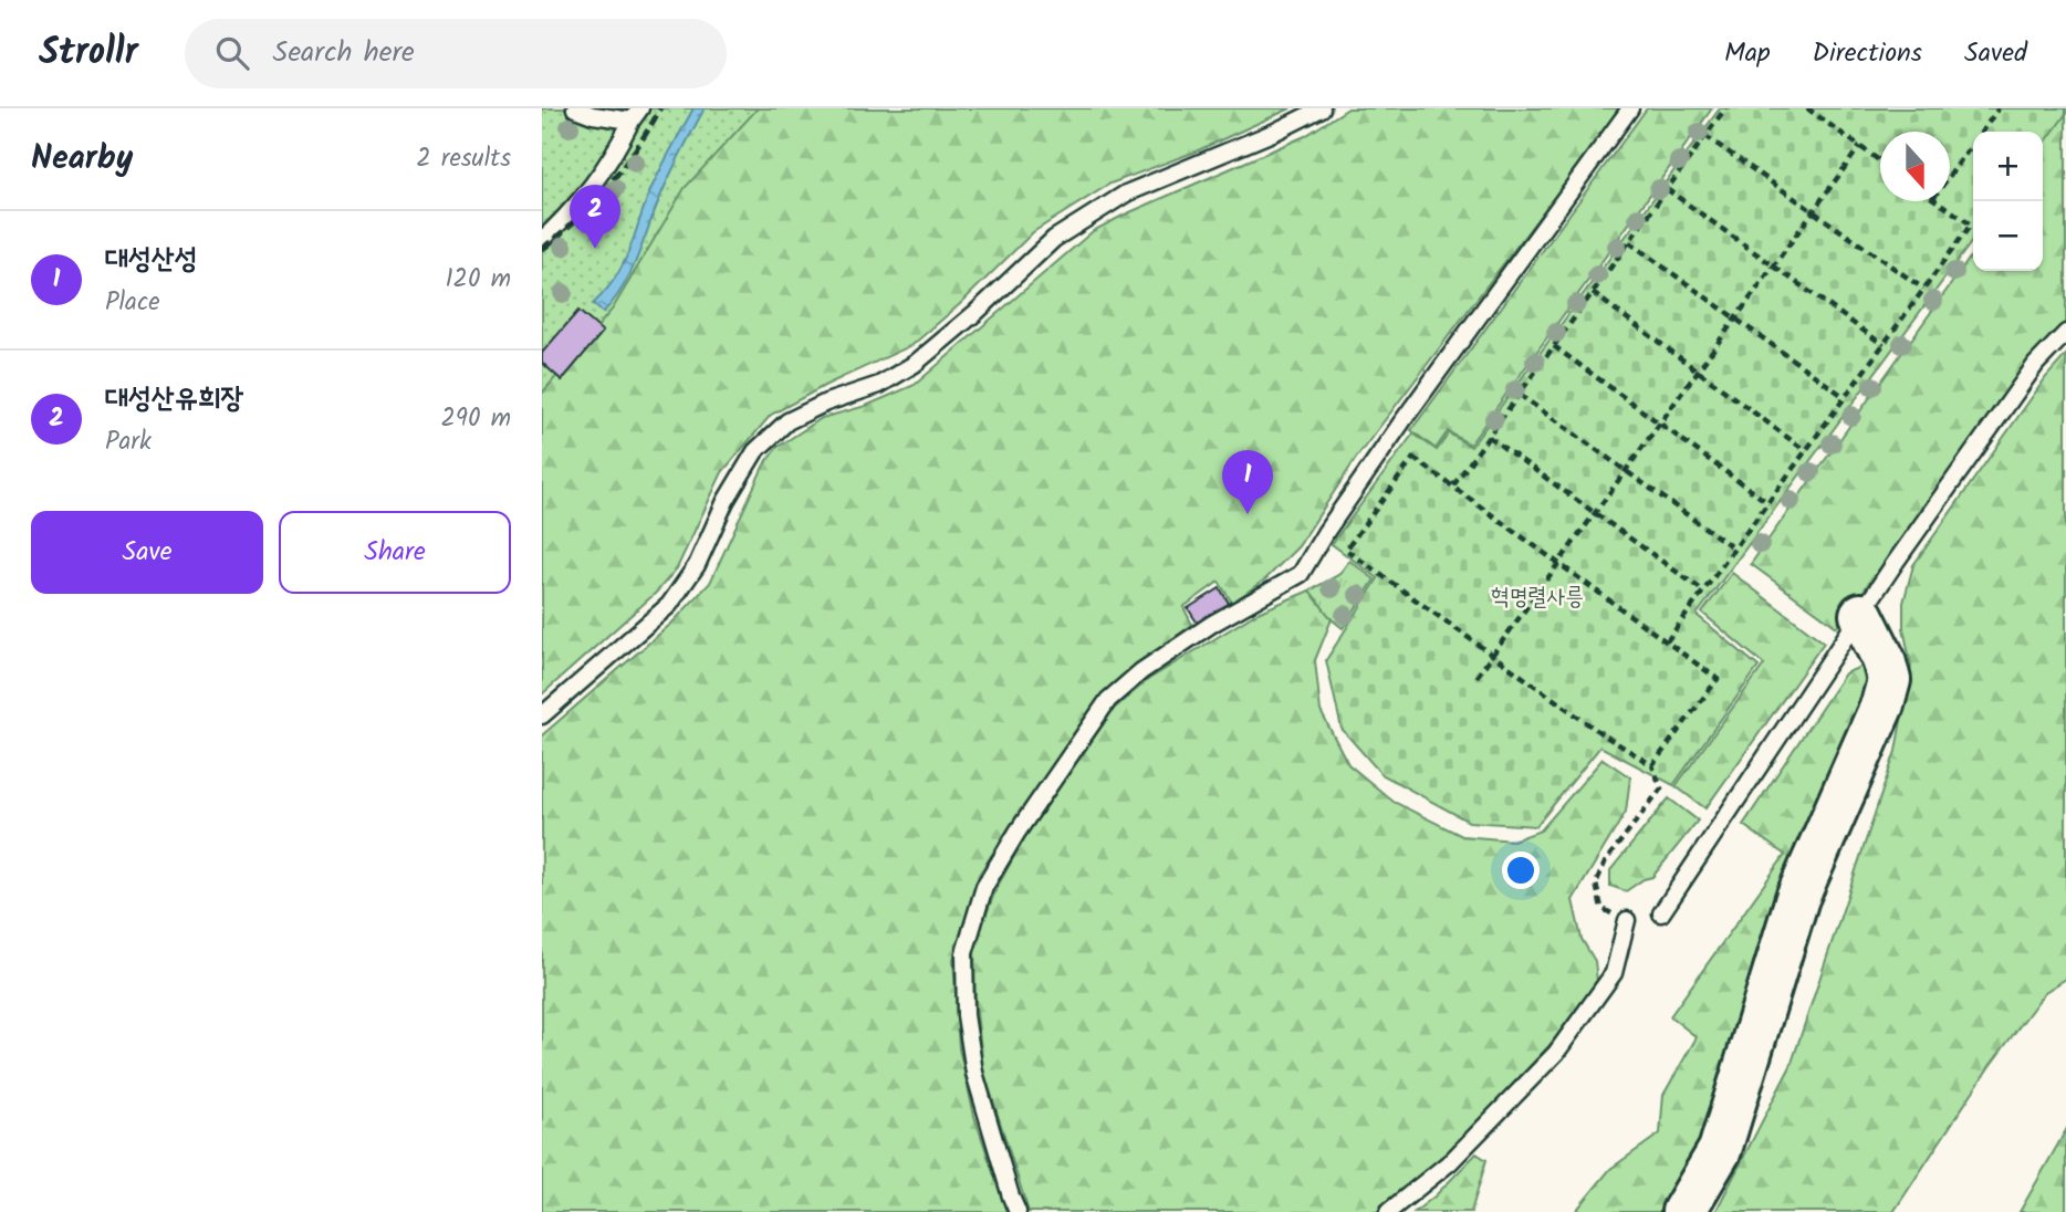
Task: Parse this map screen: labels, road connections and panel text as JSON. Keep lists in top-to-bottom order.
{
  "parks": ["혁명렬사릉"],
  "north": "bottom",
  "page": {
    "header": "Strollr",
    "search": "Search here",
    "nav": ["Map", "Directions", "Saved"],
    "heading": ["Nearby", "2 results"],
    "map_buttons": ["+", "−"],
    "pins": ["2", "1"],
    "list": [
      {
        "mark": "1",
        "name": "대성산성",
        "note": "Place",
        "value": "120 m"
      },
      {
        "mark": "2",
        "name": "대성산유희장",
        "note": "Park",
        "value": "290 m"
      }
    ],
    "buttons": ["Save", "Share"]
  }
}
